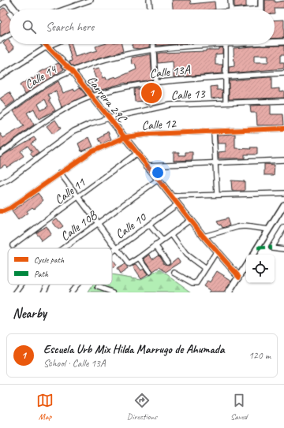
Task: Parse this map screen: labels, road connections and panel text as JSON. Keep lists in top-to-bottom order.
{
  "streets": {
    "street": [
      "Calle 13A",
      "Calle 14",
      "Calle 13",
      "Carrera 29C",
      "Calle 12",
      "Calle 11",
      "Calle 10B",
      "Calle 10"
    ]
  },
  "crossings": [
    ["Calle 13A", "Carrera 29C"],
    ["Calle 14", "Carrera 29C"],
    ["Calle 13", "Carrera 29C"],
    ["Carrera 29C", "Calle 12"],
    ["Carrera 29C", "Calle 11"],
    ["Carrera 29C", "Calle 10B"],
    ["Carrera 29C", "Calle 10"]
  ],
  "legend": ["Cycle path", "Path"],
  "page": {
    "search": "Search here",
    "pins": "1",
    "heading": "Nearby",
    "list": [
      {
        "mark": "1",
        "name": "Escuela Urb Mix Hilda Marrugo de Ahumada",
        "note": "School · Calle 13A",
        "value": "120 m"
      }
    ],
    "nav": ["Map", "Directions", "Saved"]
  }
}
